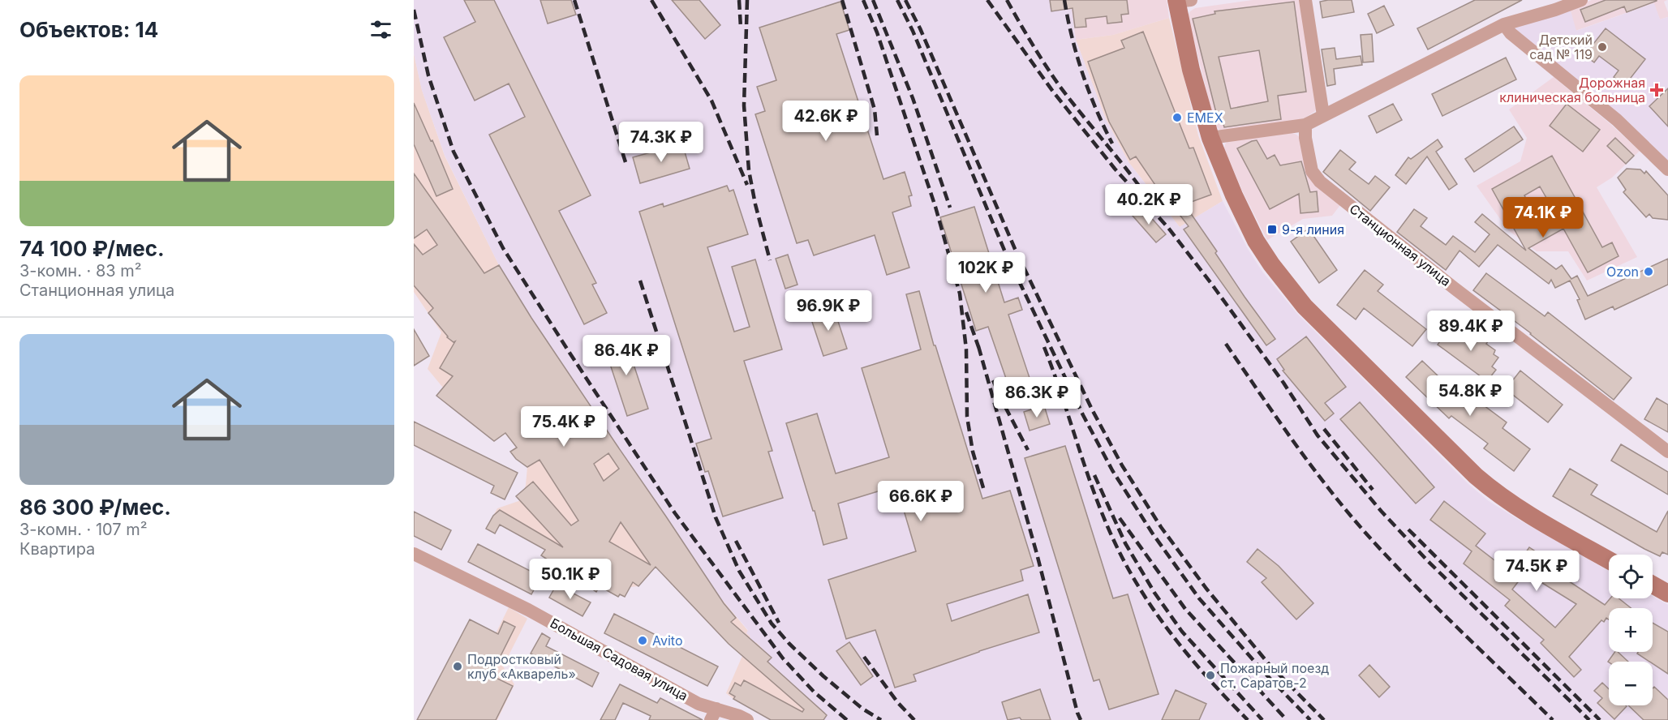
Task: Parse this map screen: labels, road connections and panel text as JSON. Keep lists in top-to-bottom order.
{
  "streets": {
    "street": ["Станционная улица", "Большая Садовая улица"]
  },
  "places": {
    "other": [
      "Детский сад № 119",
      "EMEX",
      "Ozon",
      "Avito",
      "Подростковый клуб «Акварель»",
      "Пожарный поезд ст. Саратов-2"
    ],
    "health": ["Дорожная клиническая больница"],
    "transit": ["9-я линия"]
  },
  "page": {
    "heading": "Объектов: 14",
    "list": [
      {
        "name": "74 100 ₽/мес.",
        "note": "3-комн. · 83 m² · Станционная улица"
      },
      {
        "name": "86 300 ₽/мес.",
        "note": "3-комн. · 107 m² · Квартира"
      }
    ],
    "price": [
      "42.6K ₽",
      "74.3K ₽",
      "40.2K ₽",
      "74.1K ₽",
      "102K ₽",
      "96.9K ₽",
      "89.4K ₽",
      "86.4K ₽",
      "54.8K ₽",
      "86.3K ₽",
      "75.4K ₽",
      "66.6K ₽",
      "74.5K ₽",
      "50.1K ₽"
    ],
    "map_buttons": ["+", "−"]
  }
}
